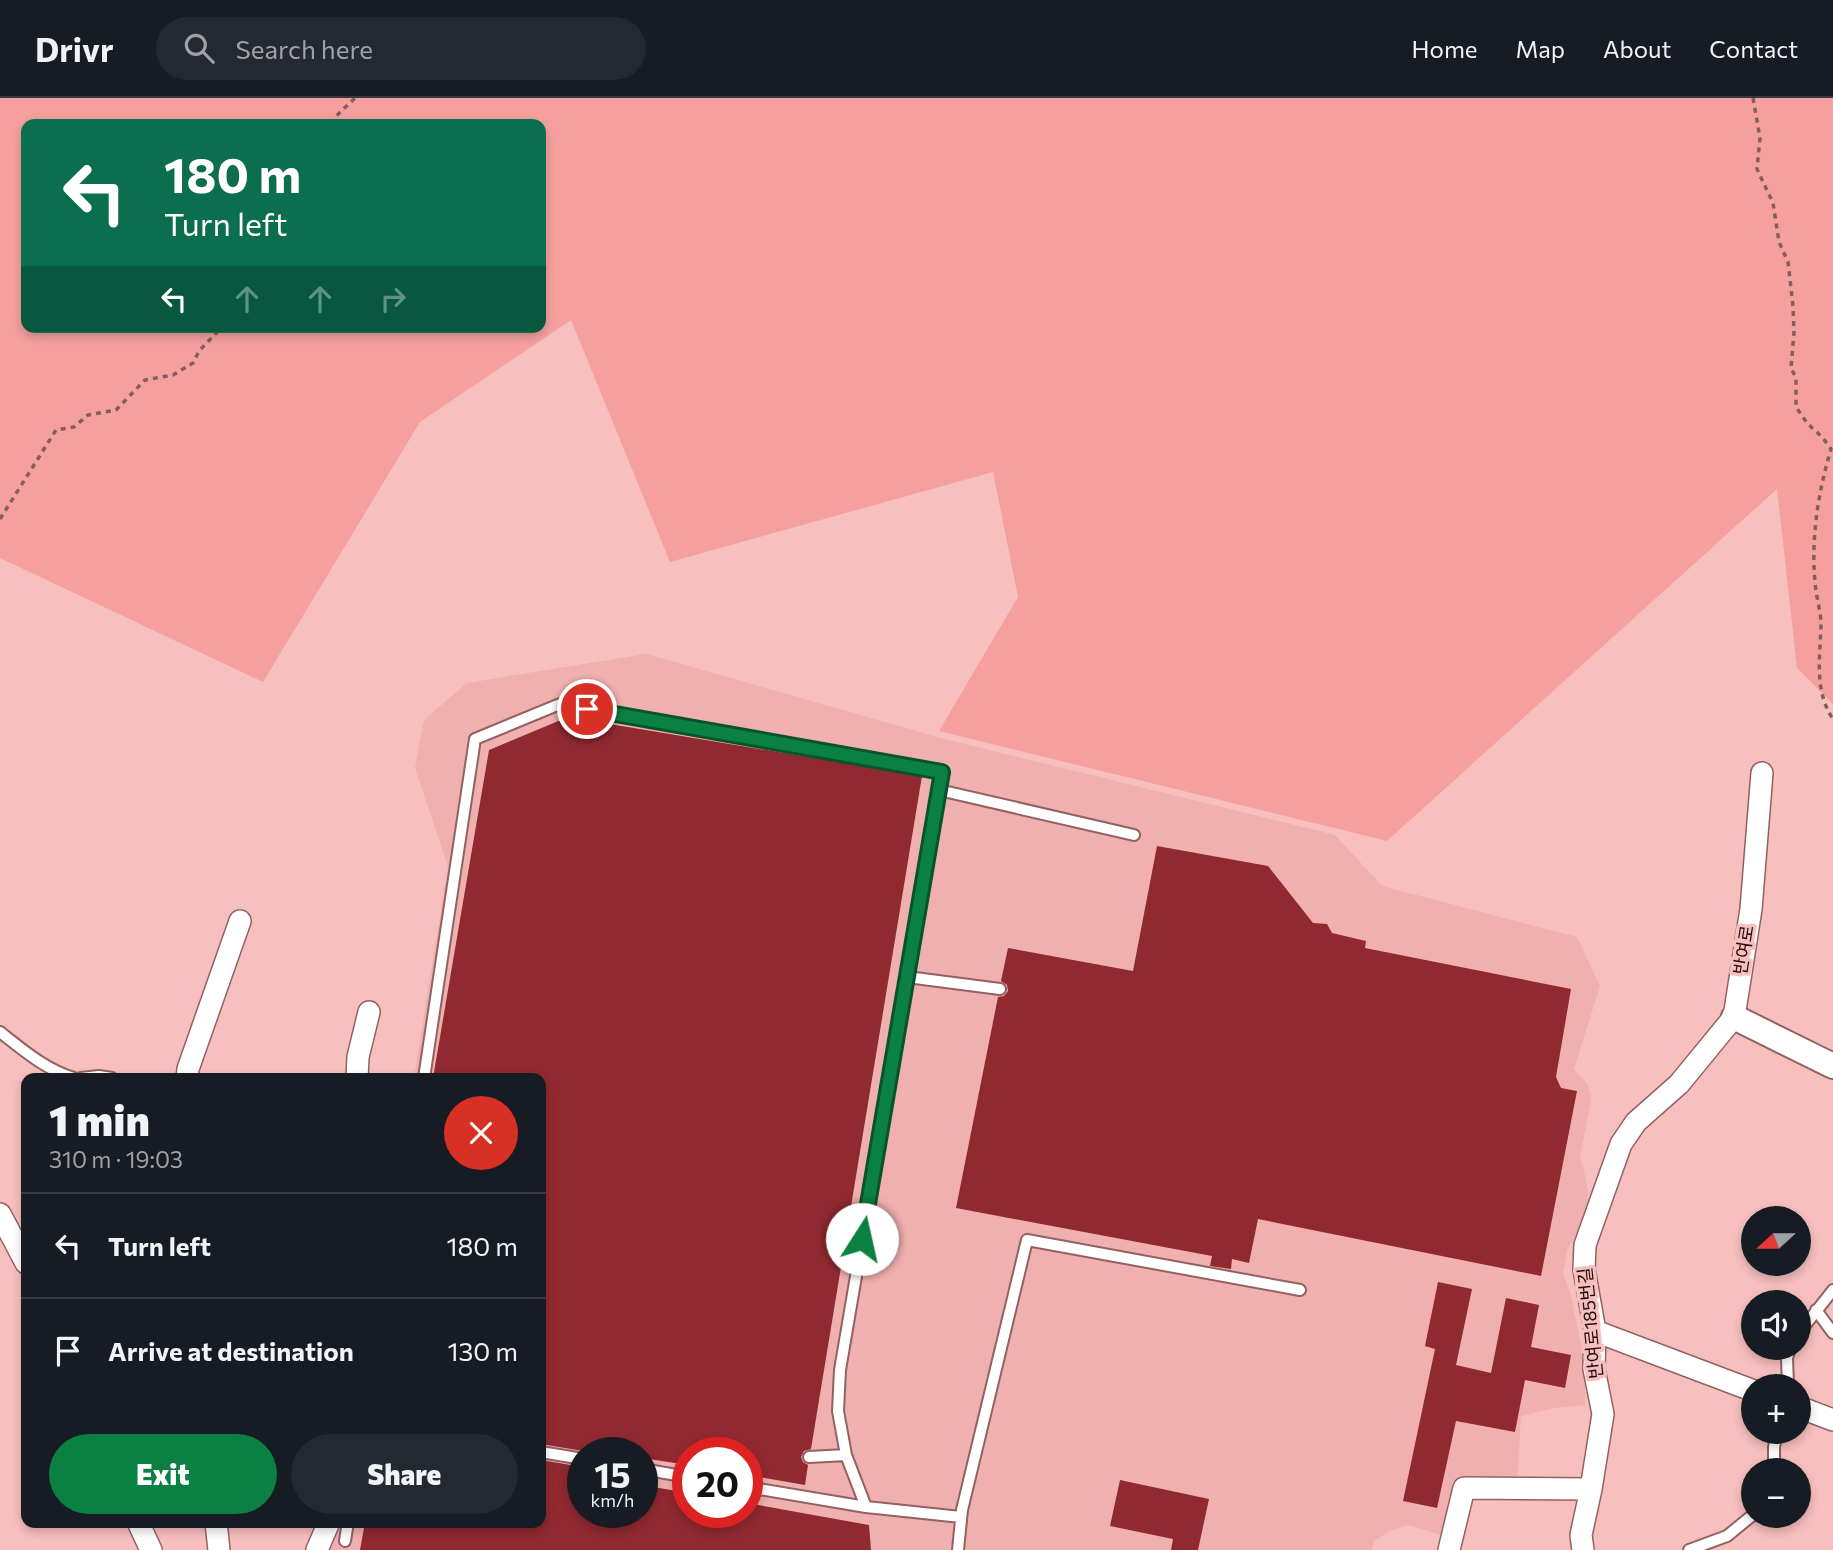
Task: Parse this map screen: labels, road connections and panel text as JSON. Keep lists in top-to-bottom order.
{
  "streets": {
    "street": ["반여로", "반여로185번길"]
  },
  "crossings": [
    ["반여로", "반여로185번길"]
  ],
  "north": "left",
  "page": {
    "header": "Drivr",
    "search": "Search here",
    "nav": [
      "Home",
      "Map",
      "About",
      "Contact"
    ],
    "turn": ["180 m", "Turn left"],
    "heading": ["1 min", "310 m · 19:03"],
    "list": [
      {
        "name": "Turn left",
        "value": "180 m"
      },
      {
        "name": "Arrive at destination",
        "value": "130 m"
      }
    ],
    "map_buttons": ["+", "−"],
    "buttons": ["Exit", "Share"],
    "speed": "15 km/h",
    "limit": "20"
  }
}
